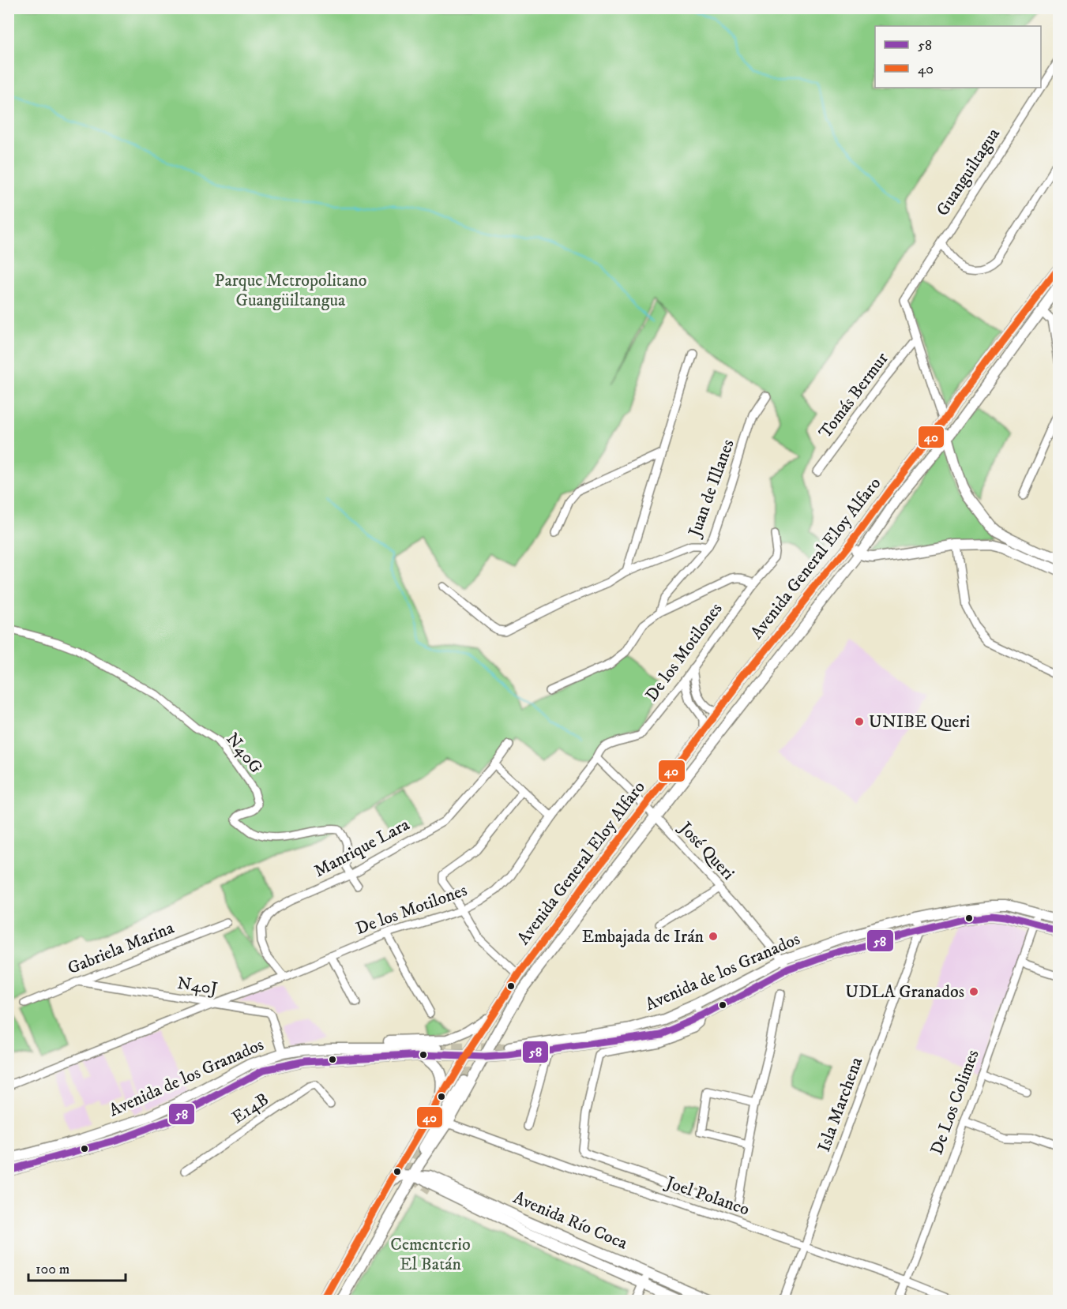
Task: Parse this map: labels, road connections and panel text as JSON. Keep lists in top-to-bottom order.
{
  "streets": {
    "main road": ["Avenida General Eloy Alfaro", "Avenida de los Granados", "Avenida Río Coca"],
    "street": [
      "Guanguiltagua",
      "Tomás Bermur",
      "Juan de Illanes",
      "De los Motilones",
      "N40G",
      "Manrique Lara",
      "José Queri",
      "Gabriela Marina",
      "N40J",
      "De Los Colimes",
      "Isla Marchena",
      "E14B",
      "Joel Polanco"
    ]
  },
  "crossings": [
    ["Guanguiltagua", "Tomás Bermur"],
    ["Avenida General Eloy Alfaro", "José Queri"],
    ["Avenida General Eloy Alfaro", "Avenida de los Granados"],
    ["Avenida General Eloy Alfaro", "Joel Polanco"],
    ["Avenida General Eloy Alfaro", "Avenida Río Coca"],
    ["De los Motilones", "Manrique Lara"],
    ["De los Motilones", "José Queri"],
    ["De los Motilones", "N40J"],
    ["N40G", "Manrique Lara"],
    ["José Queri", "Avenida de los Granados"],
    ["Gabriela Marina", "N40J"],
    ["Avenida de los Granados", "N40J"],
    ["Avenida de los Granados", "De Los Colimes"],
    ["Avenida de los Granados", "Isla Marchena"],
    ["De Los Colimes", "Joel Polanco"],
    ["Isla Marchena", "Joel Polanco"]
  ],
  "parks": ["Parque Metropolitano Guangüiltangua", "Cementerio El Batán"],
  "places": ["UNIBE Queri", "Embajada de Irán", "UDLA Granados"],
  "lines": ["transit line 40", "transit line 58"],
  "legend": ["58", "40"],
  "scale_bar": "100 m"
}
